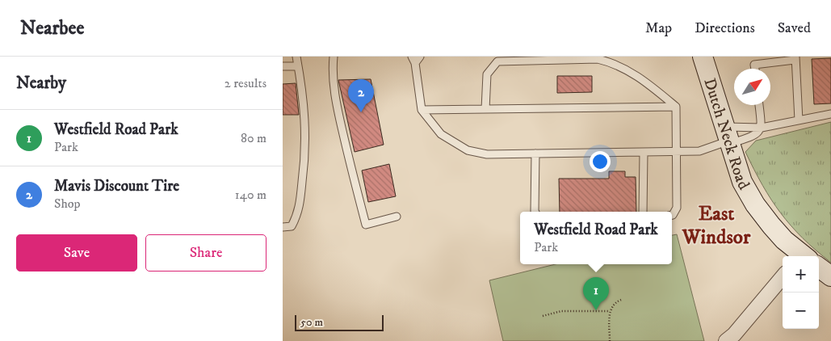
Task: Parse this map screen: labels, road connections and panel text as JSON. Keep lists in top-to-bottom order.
{
  "streets": {
    "street": ["Dutch Neck Road"]
  },
  "districts": ["East Windsor"],
  "scale_bar": "50 m",
  "north": "top right",
  "page": {
    "header": "Nearbee",
    "nav": ["Map", "Directions", "Saved"],
    "heading": ["Nearby", "2 results"],
    "pins": ["2", "1"],
    "list": [
      {
        "mark": "1",
        "name": "Westfield Road Park",
        "note": "Park",
        "value": "80 m"
      },
      {
        "mark": "2",
        "name": "Mavis Discount Tire",
        "note": "Shop",
        "value": "140 m"
      }
    ],
    "popup": ["Westfield Road Park", "Park"],
    "buttons": ["Save", "Share"],
    "map_buttons": ["+", "−"],
    "scale": "50 m"
  }
}
